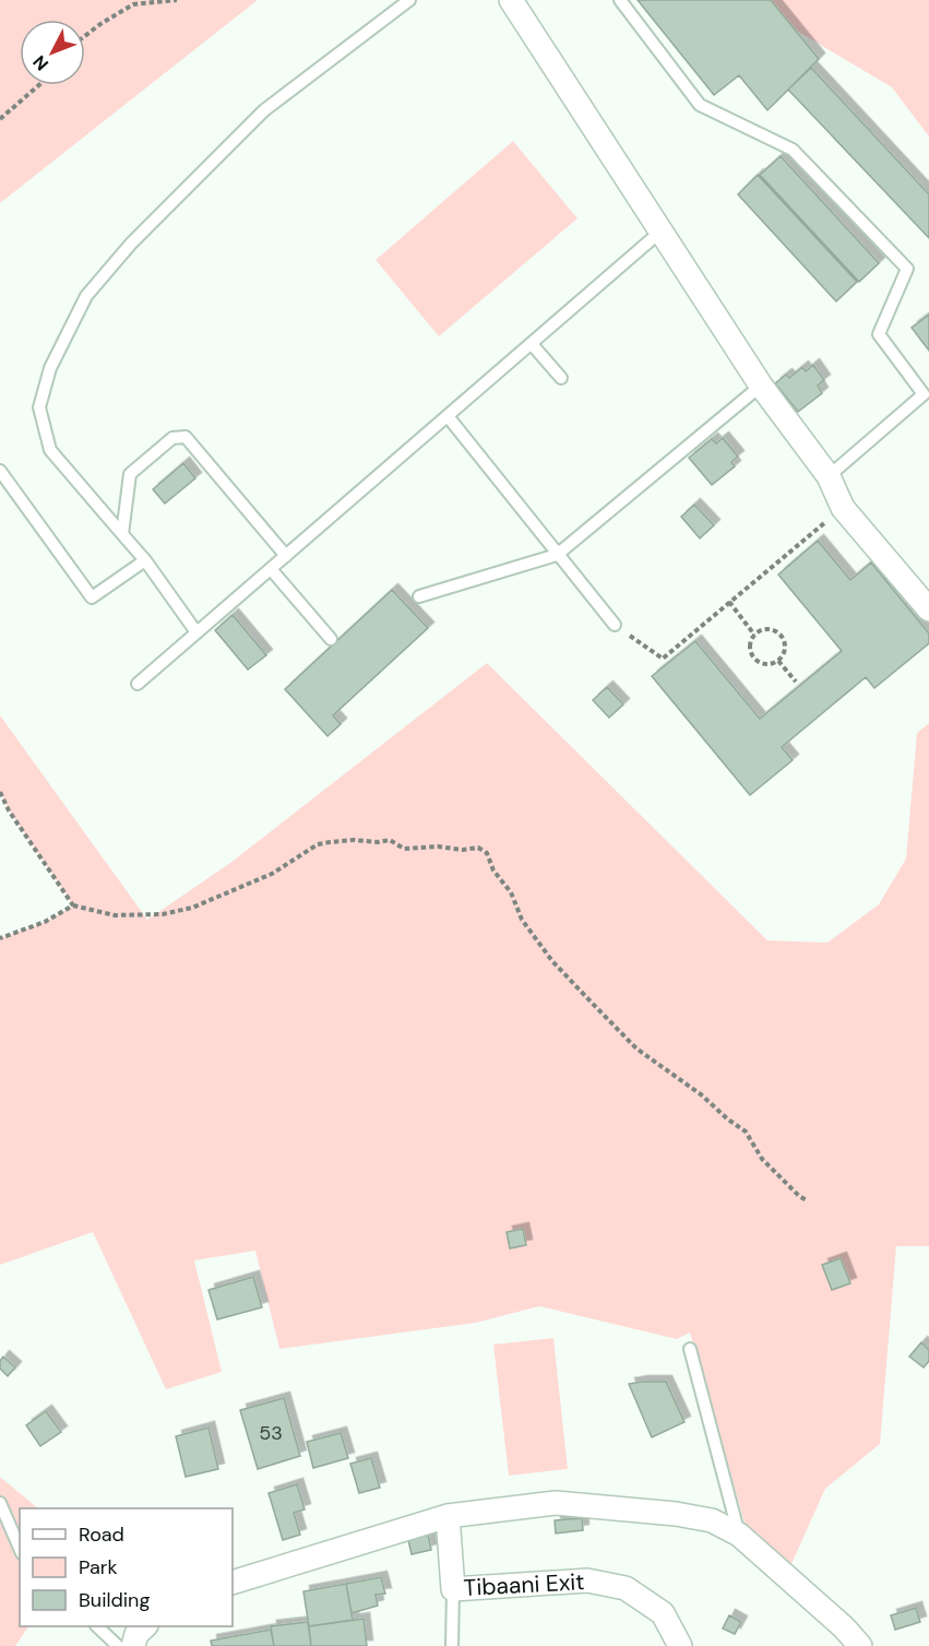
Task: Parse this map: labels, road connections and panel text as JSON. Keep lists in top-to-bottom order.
{
  "streets": {
    "street": ["Tibaani Exit"]
  },
  "house_numbers": ["53"],
  "legend": ["Road", "Park", "Building"],
  "north": "bottom left"
}
